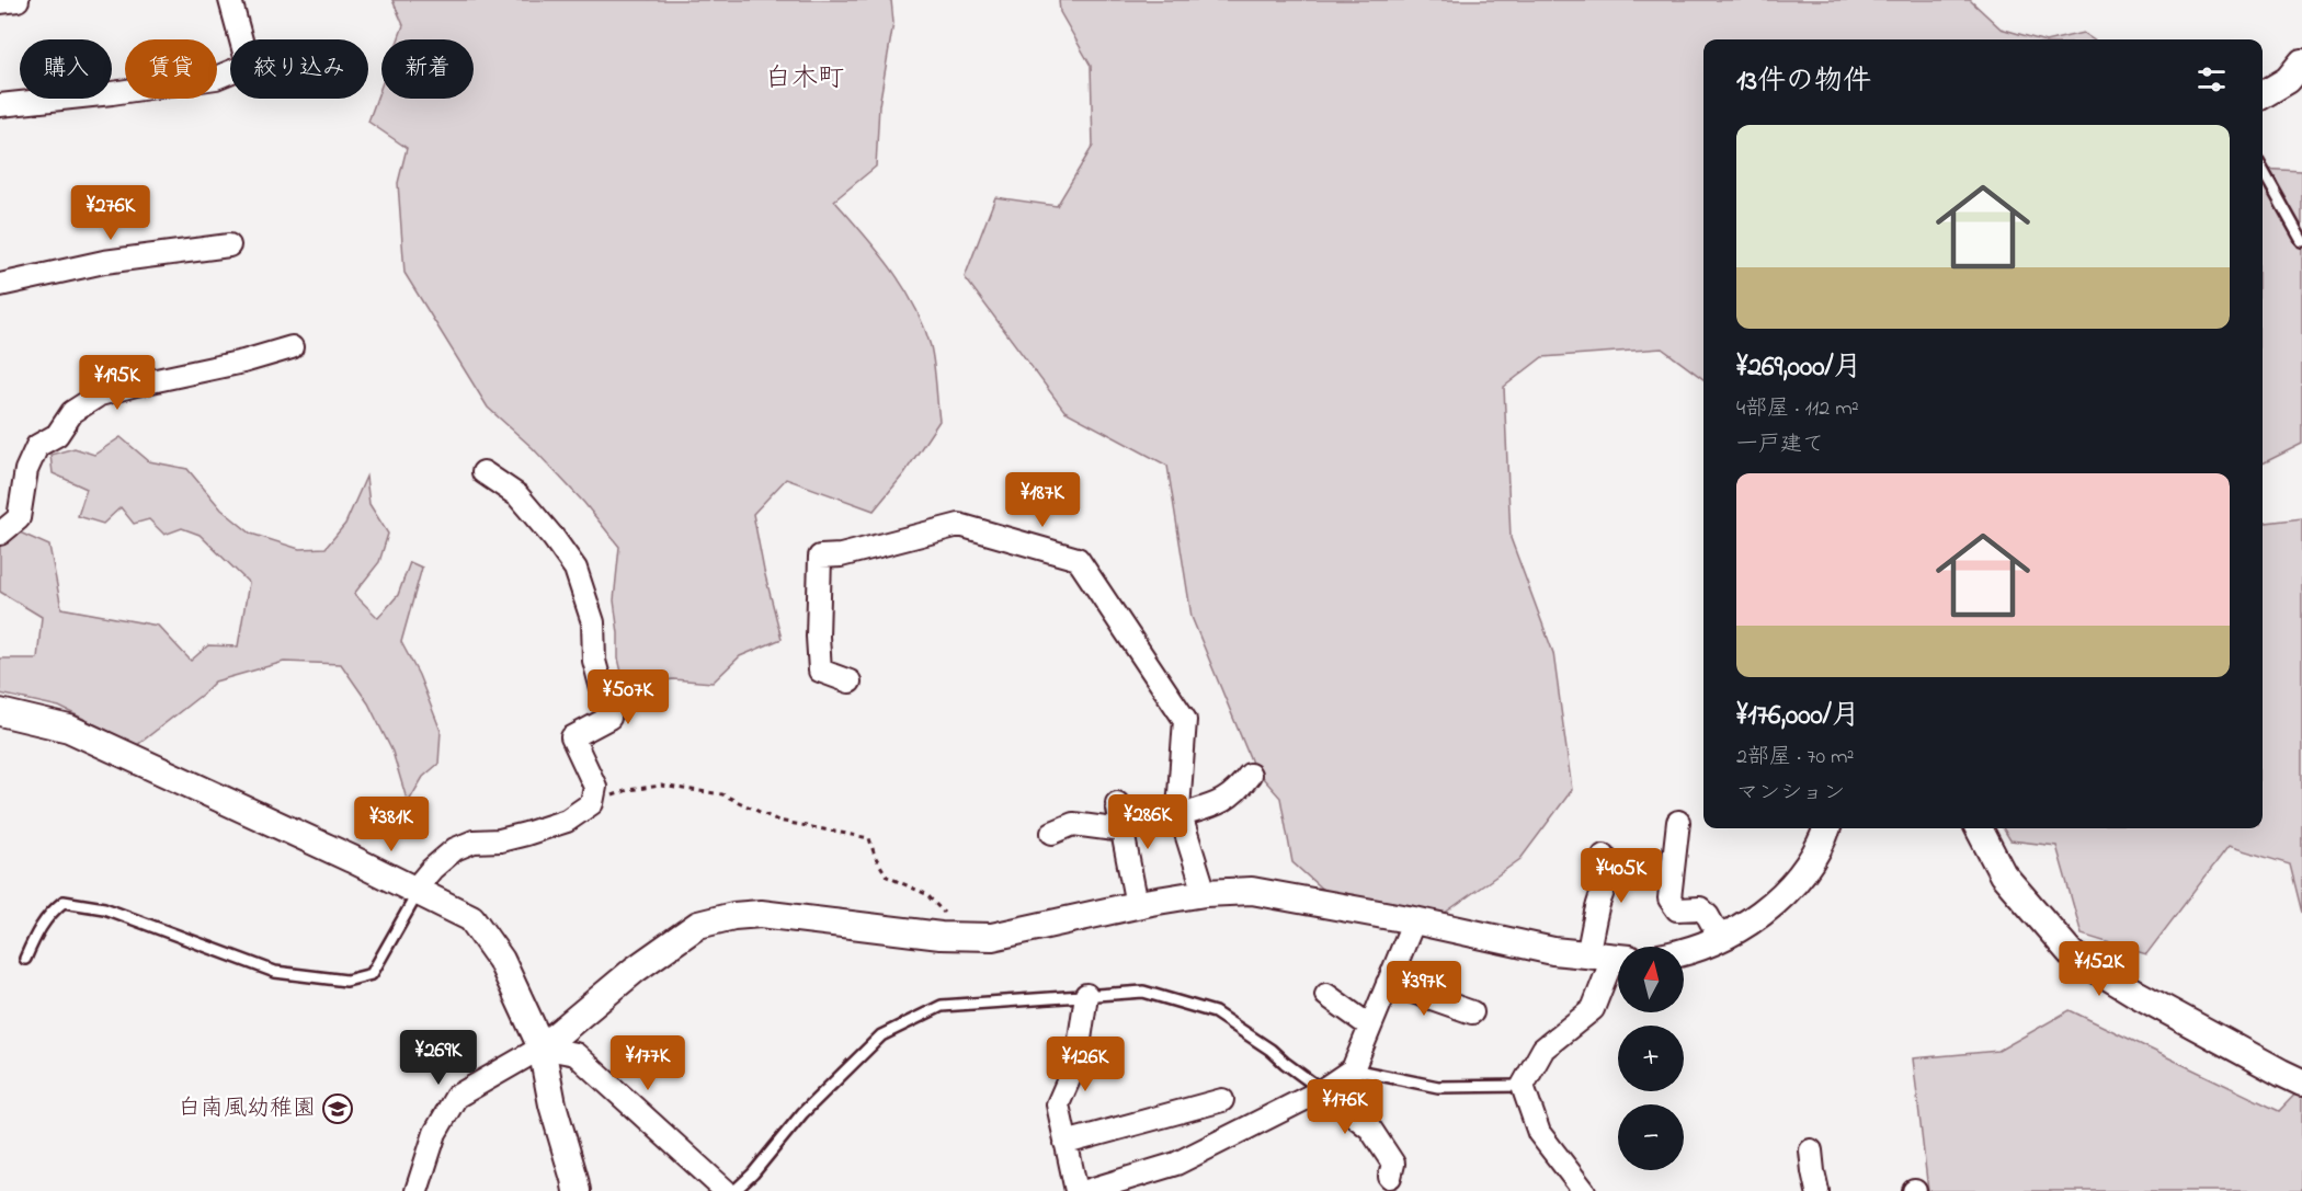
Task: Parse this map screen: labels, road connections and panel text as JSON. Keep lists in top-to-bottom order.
{
  "districts": ["白木町"],
  "places": {
    "school or university": ["白南風幼稚園"]
  },
  "north": "top",
  "page": {
    "chip": [
      "購入",
      "賃貸",
      "絞り込み",
      "新着"
    ],
    "heading": "13件の物件",
    "list": [
      {
        "name": "¥269,000/月",
        "note": "4部屋 · 112 m² · 一戸建て"
      },
      {
        "name": "¥176,000/月",
        "note": "2部屋 · 70 m² · マンション"
      }
    ],
    "price": [
      "¥276K",
      "¥195K",
      "¥187K",
      "¥507K",
      "¥286K",
      "¥381K",
      "¥405K",
      "¥152K",
      "¥397K",
      "¥269K",
      "¥177K",
      "¥126K",
      "¥176K"
    ],
    "map_buttons": ["+", "−"]
  }
}
